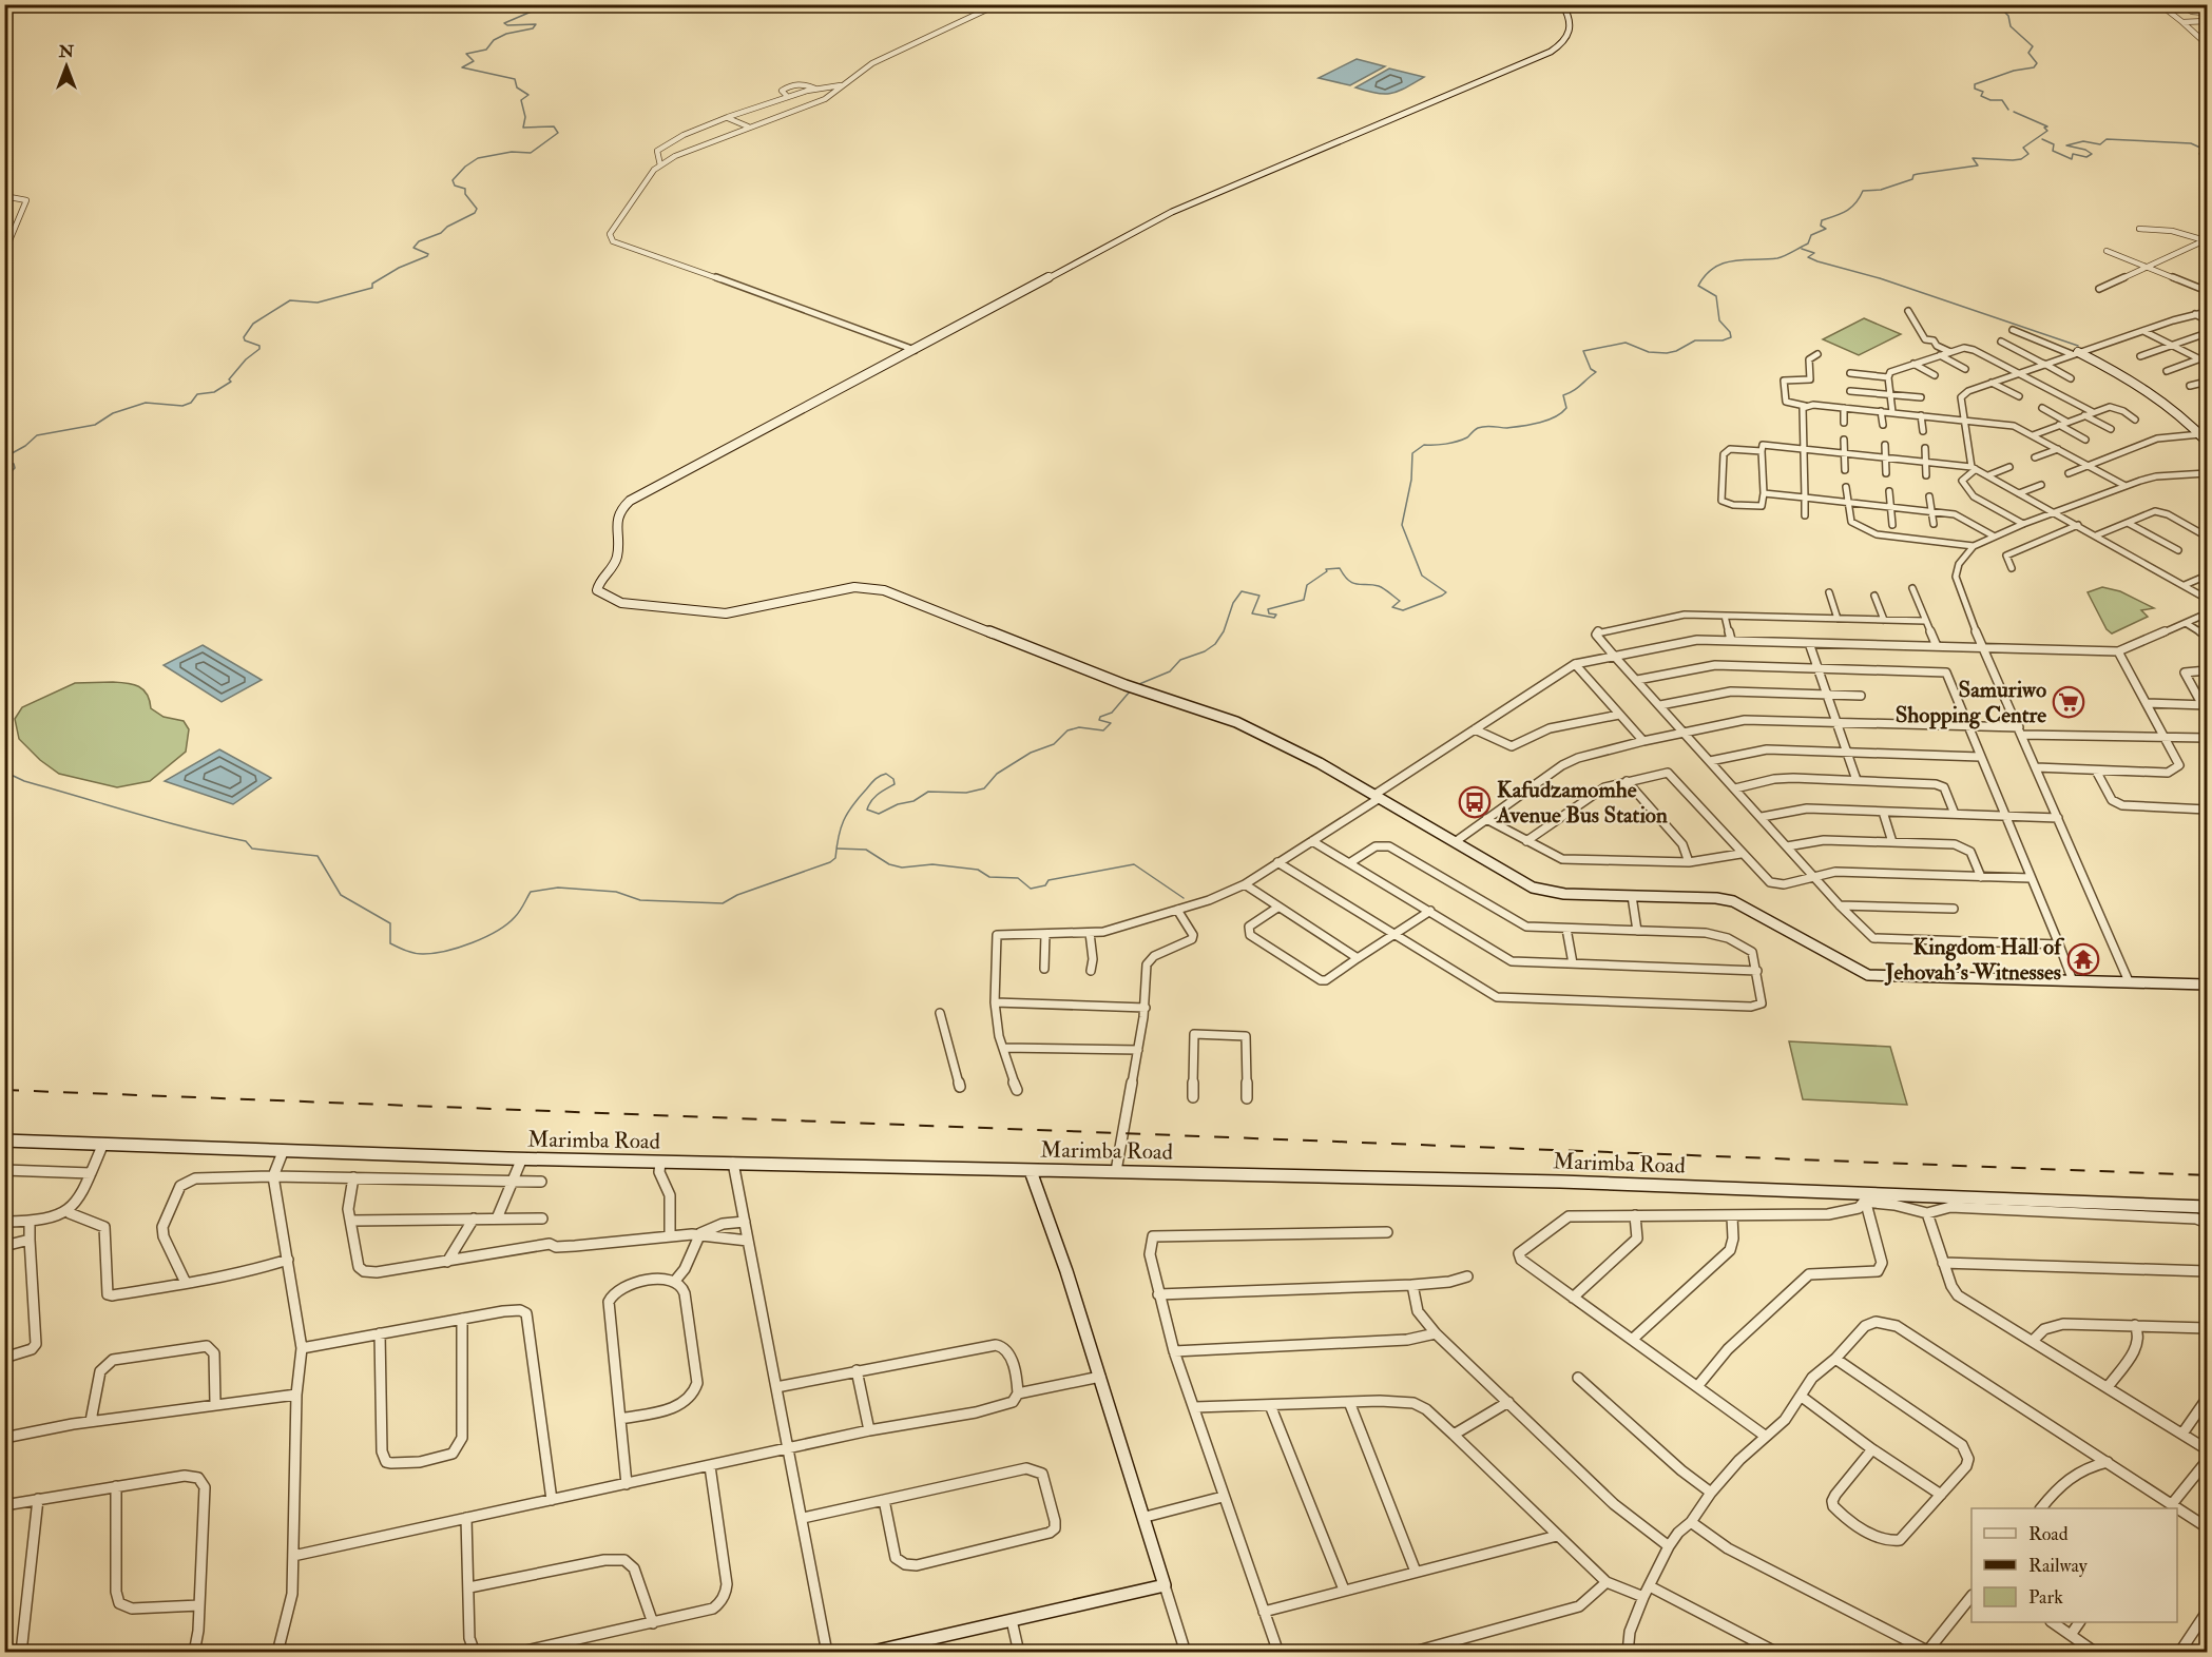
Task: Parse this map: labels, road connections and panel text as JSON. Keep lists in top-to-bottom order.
{
  "streets": {
    "street": ["Marimba Road"]
  },
  "places": {
    "supermarket": ["Samuriwo Shopping Centre"],
    "bus stop": ["Kafudzamomhe Avenue Bus Station"],
    "temple": ["Kingdom Hall of Jehovah's Witnesses"]
  },
  "legend": ["Road", "Railway", "Park"],
  "north": "top"
}
